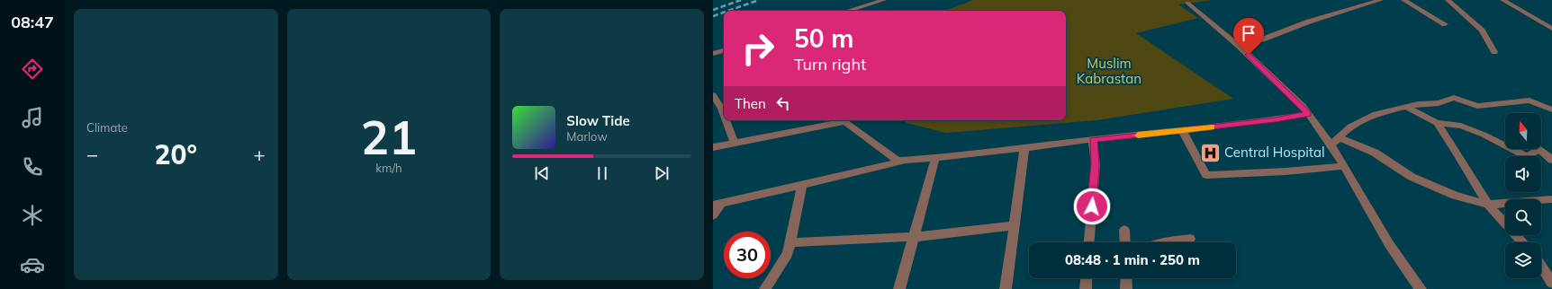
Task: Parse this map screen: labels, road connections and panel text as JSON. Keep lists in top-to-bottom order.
{
  "parks": ["Muslim Kabrastan"],
  "places": {
    "hospital": ["Central Hospital"]
  },
  "north": "top",
  "page": {
    "tabs": "08:47",
    "tile": [
      "Climate",
      ["21", "km/h"]
    ],
    "turn": ["50 m", "Turn right"],
    "then": "Then",
    "song": ["Slow Tide", "Marlow"],
    "heat": ["−", "20°", "+"],
    "limit": "30",
    "trip": "08:48 · 1 min · 250 m"
  }
}
